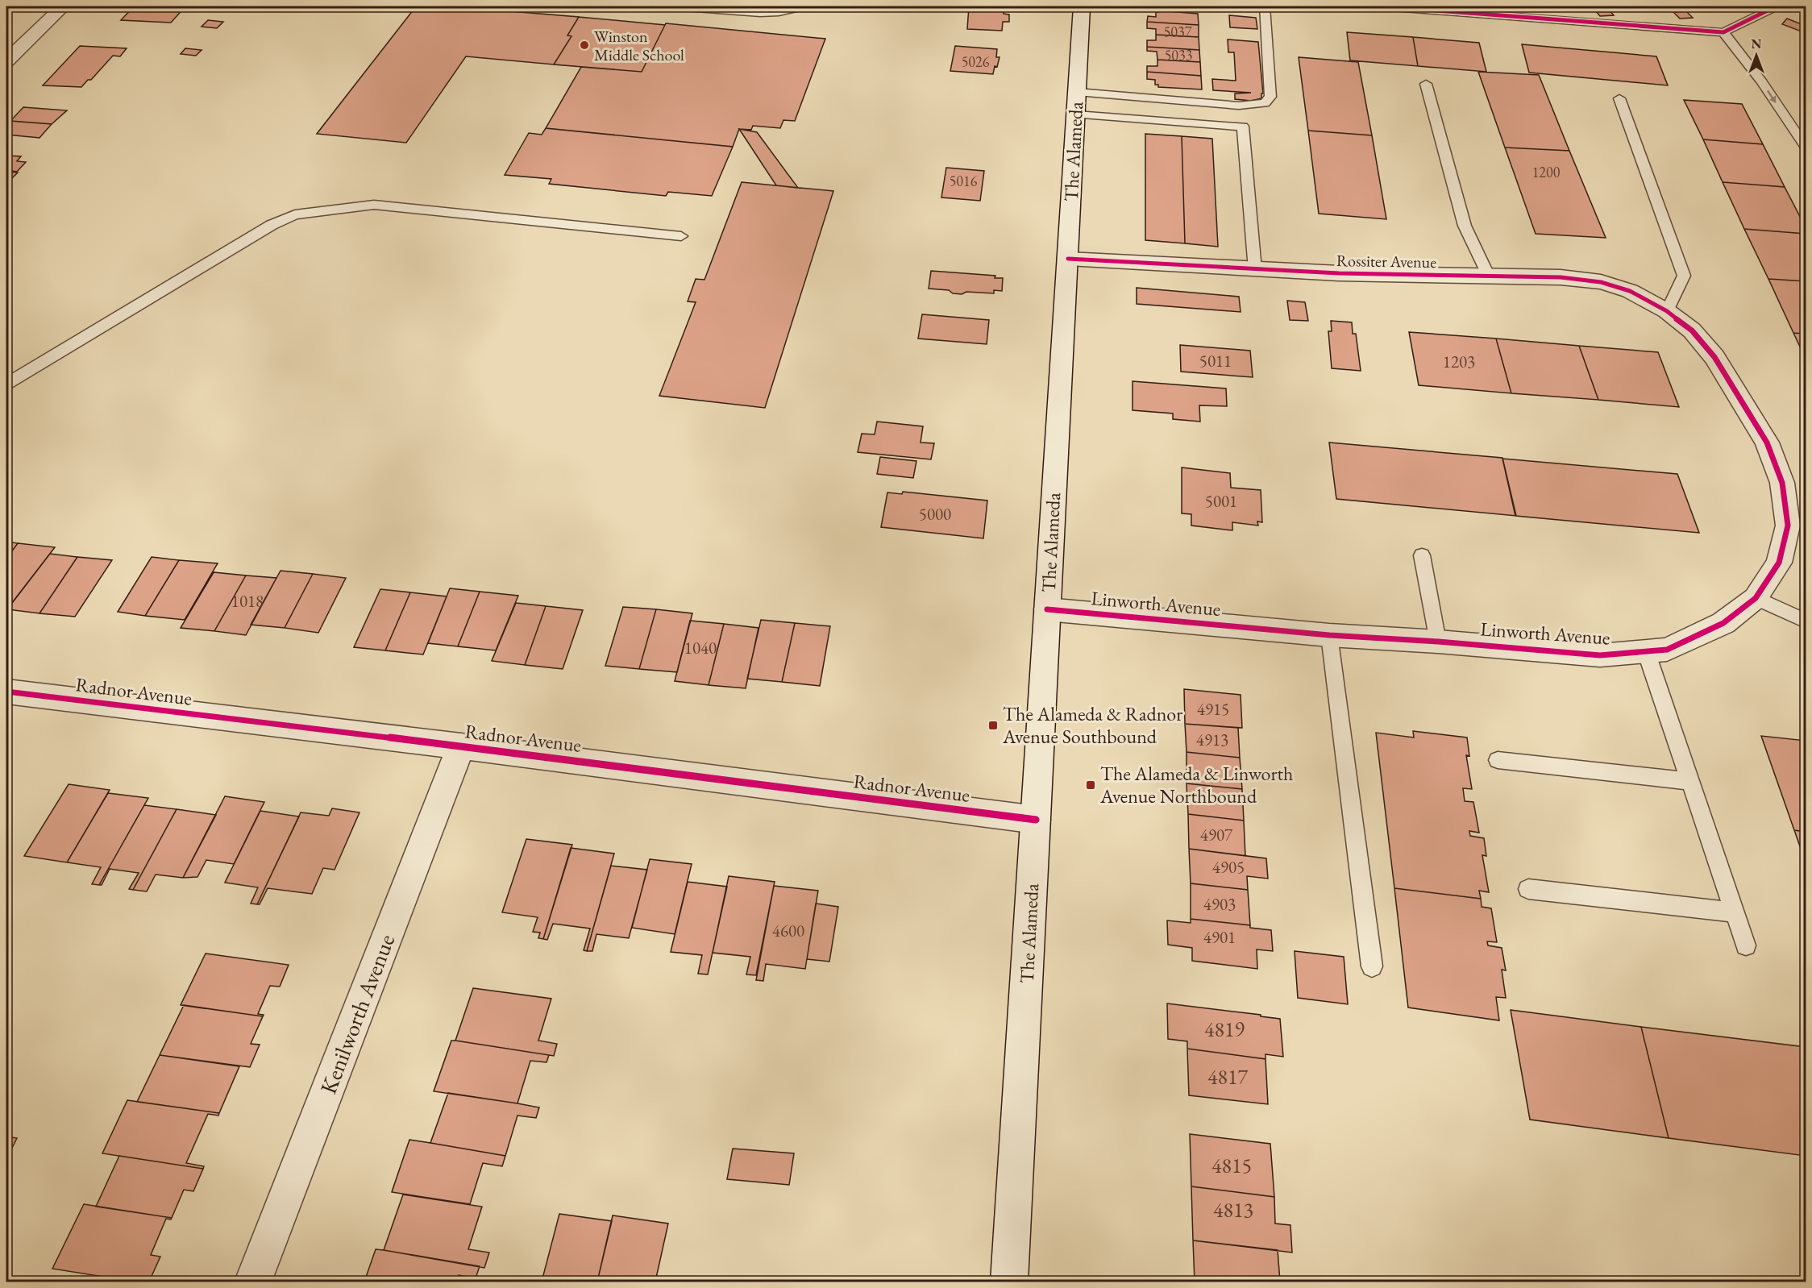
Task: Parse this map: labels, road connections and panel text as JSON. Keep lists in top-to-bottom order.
{
  "streets": {
    "street": [
      "The Alameda",
      "Rossiter Avenue",
      "Linworth Avenue",
      "Radnor Avenue",
      "Kenilworth Avenue"
    ]
  },
  "crossings": [
    ["The Alameda", "Rossiter Avenue"],
    ["The Alameda", "Linworth Avenue"],
    ["The Alameda", "Radnor Avenue"],
    ["Rossiter Avenue", "Linworth Avenue"],
    ["Radnor Avenue", "Kenilworth Avenue"]
  ],
  "places": {
    "other": ["Winston Middle School"],
    "transit": ["The Alameda & Radnor Avenue Southbound", "The Alameda & Linworth Avenue Northbound"]
  },
  "house_numbers": [
    "5037",
    "5033",
    "5026",
    "1200",
    "5016",
    "5011",
    "1203",
    "5001",
    "5000",
    "1018",
    "1040",
    "4915",
    "4913",
    "4907",
    "4905",
    "4903",
    "4600",
    "4901",
    "4819",
    "4817",
    "4815",
    "4813"
  ],
  "north": "top"
}
